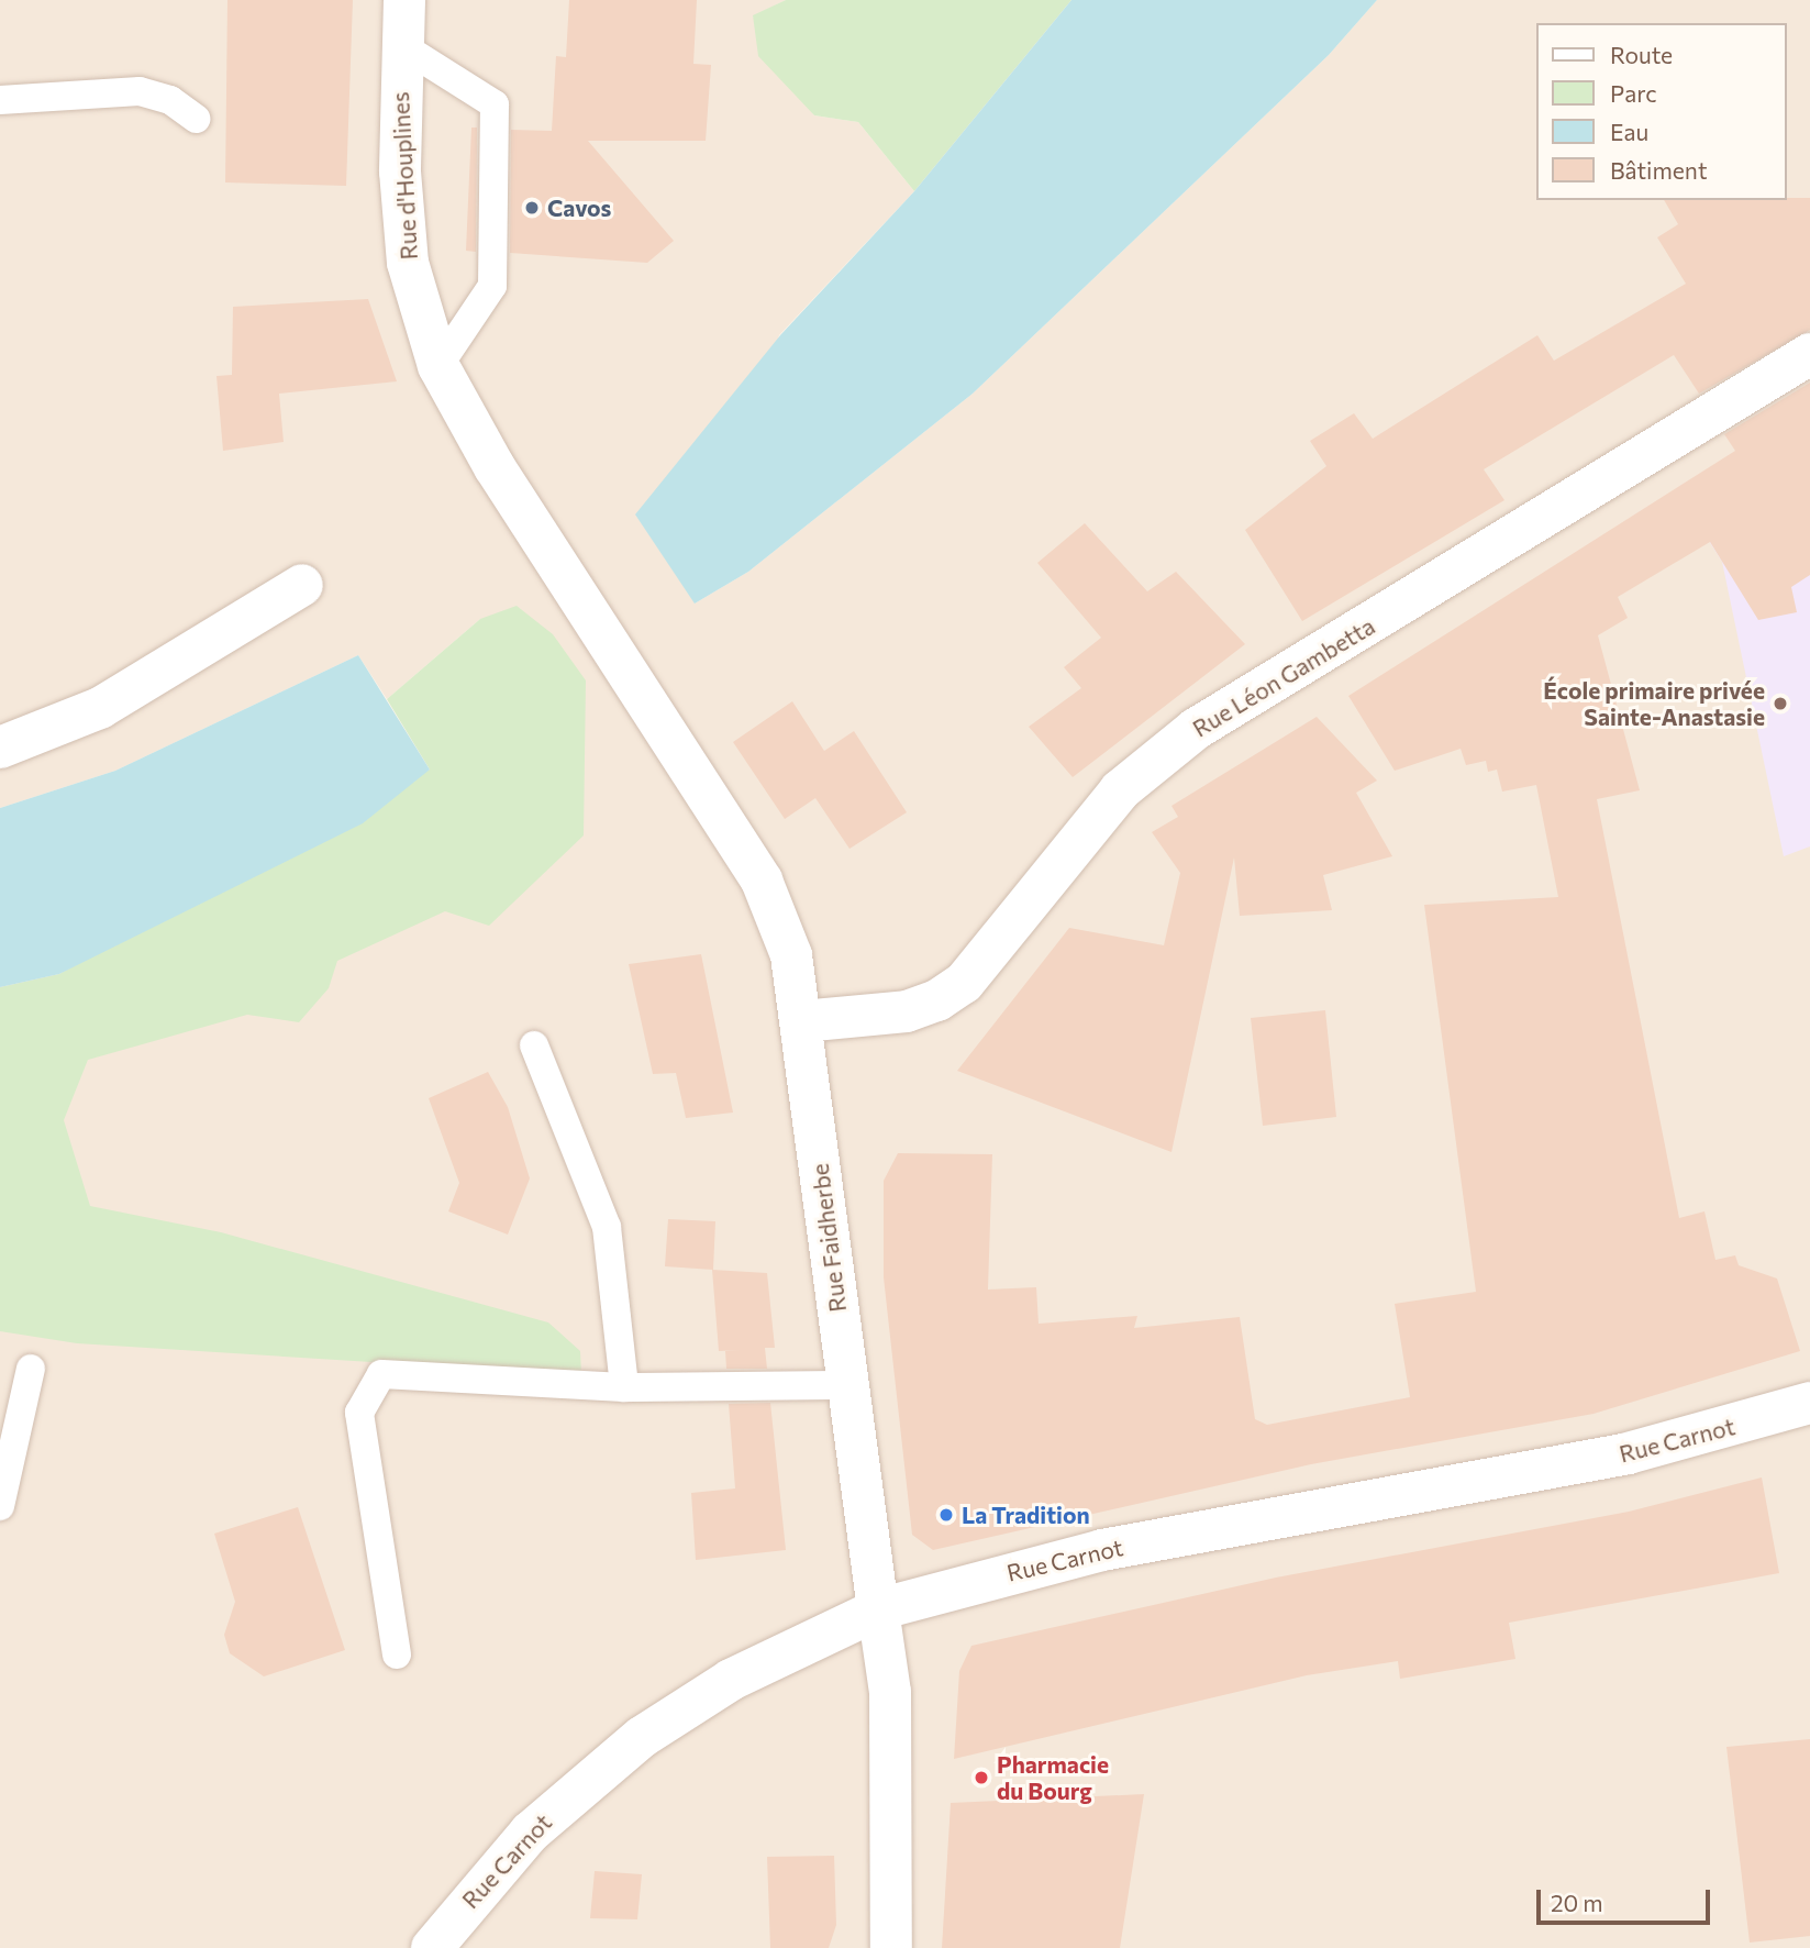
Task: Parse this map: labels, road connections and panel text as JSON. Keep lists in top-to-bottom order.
{
  "streets": {
    "street": [
      "Rue d'Houplines",
      "Rue Léon Gambetta",
      "Rue Faidherbe",
      "Rue Carnot"
    ]
  },
  "crossings": [
    ["Rue d'Houplines", "Rue Faidherbe"],
    ["Rue Léon Gambetta", "Rue Faidherbe"],
    ["Rue Faidherbe", "Rue Carnot"]
  ],
  "places": [
    "Cavos",
    "École primaire privée Sainte-Anastasie",
    "La Tradition",
    "Pharmacie du Bourg"
  ],
  "legend": [
    "Route",
    "Parc",
    "Eau",
    "Bâtiment"
  ],
  "scale_bar": "20 m"
}
